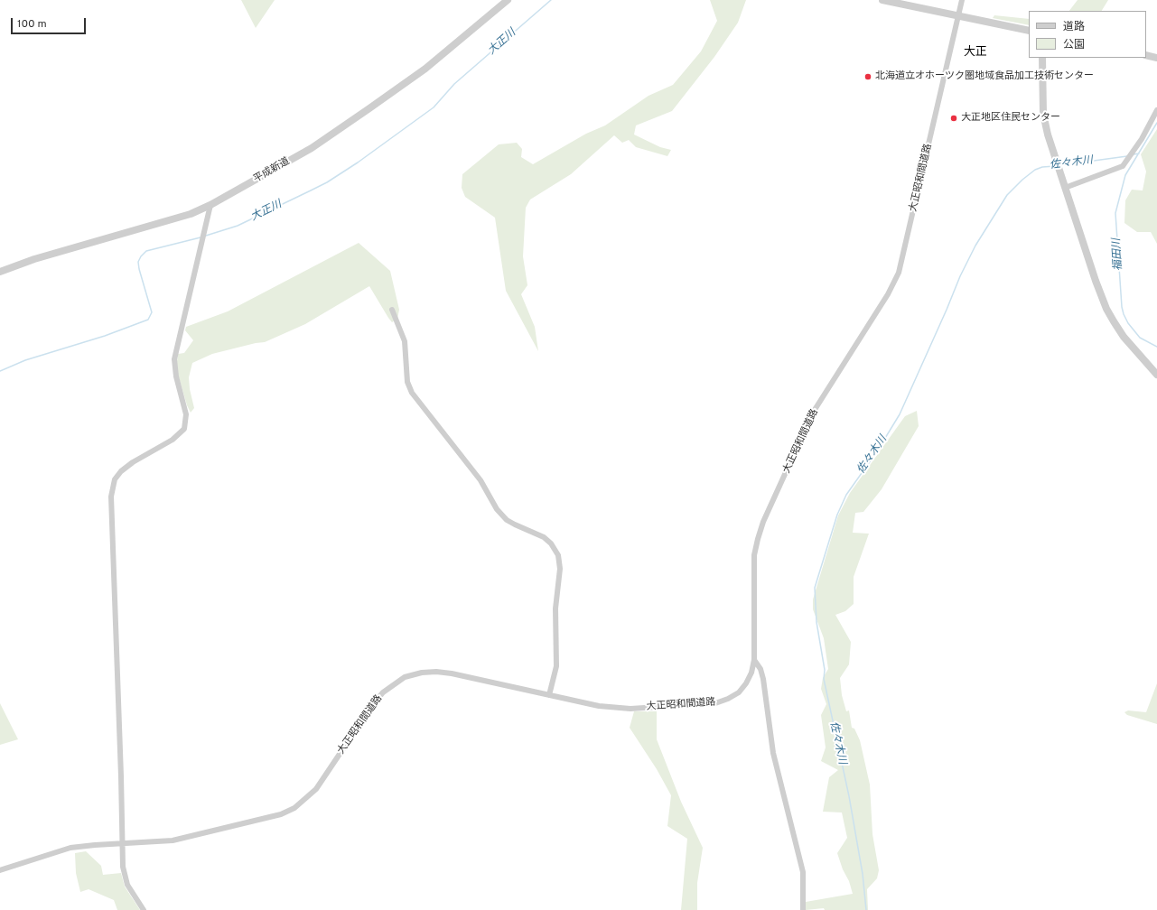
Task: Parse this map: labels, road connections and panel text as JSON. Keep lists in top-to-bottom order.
{
  "streets": {
    "street": ["平成新道", "大正昭和間道路"]
  },
  "districts": ["大正"],
  "water": ["大正川", "佐々木川", "福田川"],
  "places": ["北海道立オホーツク圏地域食品加工技術センター", "大正地区住民センター"],
  "legend": ["道路", "公園"],
  "scale_bar": "100 m"
}
